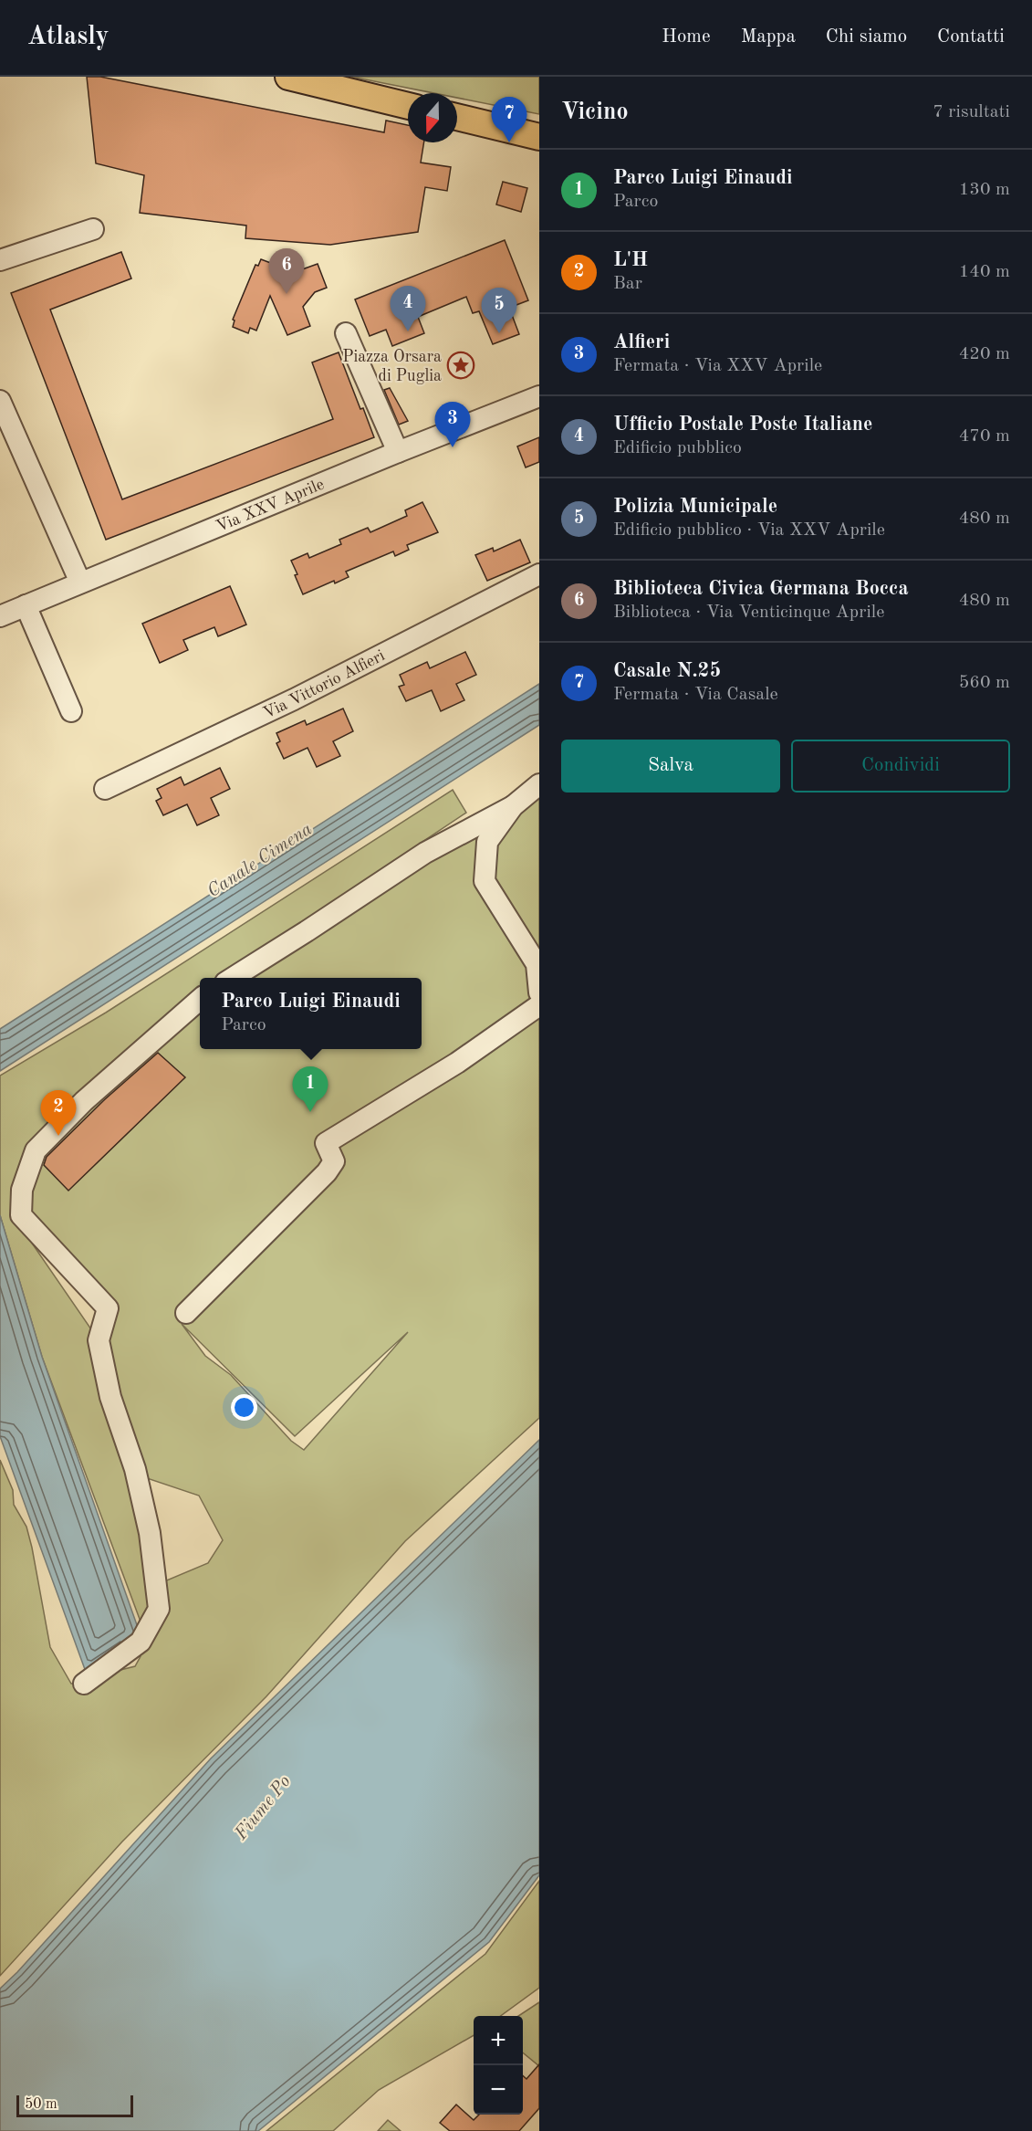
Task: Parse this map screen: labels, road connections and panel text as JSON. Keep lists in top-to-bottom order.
{
  "streets": {
    "street": ["Via XXV Aprile", "Via Vittorio Alfieri"]
  },
  "water": ["Canale Cimena", "Fiume Po"],
  "places": {
    "place": ["Piazza Orsara di Puglia"]
  },
  "scale_bar": "50 m",
  "north": "bottom",
  "page": {
    "header": "Atlasly",
    "nav": [
      "Home",
      "Mappa",
      "Chi siamo",
      "Contatti"
    ],
    "heading": ["Vicino", "7 risultati"],
    "pins": [
      "7",
      "6",
      "4",
      "5",
      "3",
      "1",
      "2"
    ],
    "list": [
      {
        "mark": "1",
        "name": "Parco Luigi Einaudi",
        "note": "Parco",
        "value": "130 m"
      },
      {
        "mark": "2",
        "name": "L'H",
        "note": "Bar",
        "value": "140 m"
      },
      {
        "mark": "3",
        "name": "Alfieri",
        "note": "Fermata · Via XXV Aprile",
        "value": "420 m"
      },
      {
        "mark": "4",
        "name": "Ufficio Postale Poste Italiane",
        "note": "Edificio pubblico",
        "value": "470 m"
      },
      {
        "mark": "5",
        "name": "Polizia Municipale",
        "note": "Edificio pubblico · Via XXV Aprile",
        "value": "480 m"
      },
      {
        "mark": "6",
        "name": "Biblioteca Civica Germana Bocca",
        "note": "Biblioteca · Via Venticinque Aprile",
        "value": "480 m"
      },
      {
        "mark": "7",
        "name": "Casale N.25",
        "note": "Fermata · Via Casale",
        "value": "560 m"
      }
    ],
    "buttons": ["Salva", "Condividi"],
    "popup": ["Parco Luigi Einaudi", "Parco"],
    "map_buttons": ["+", "−"],
    "scale": "50 m"
  }
}
